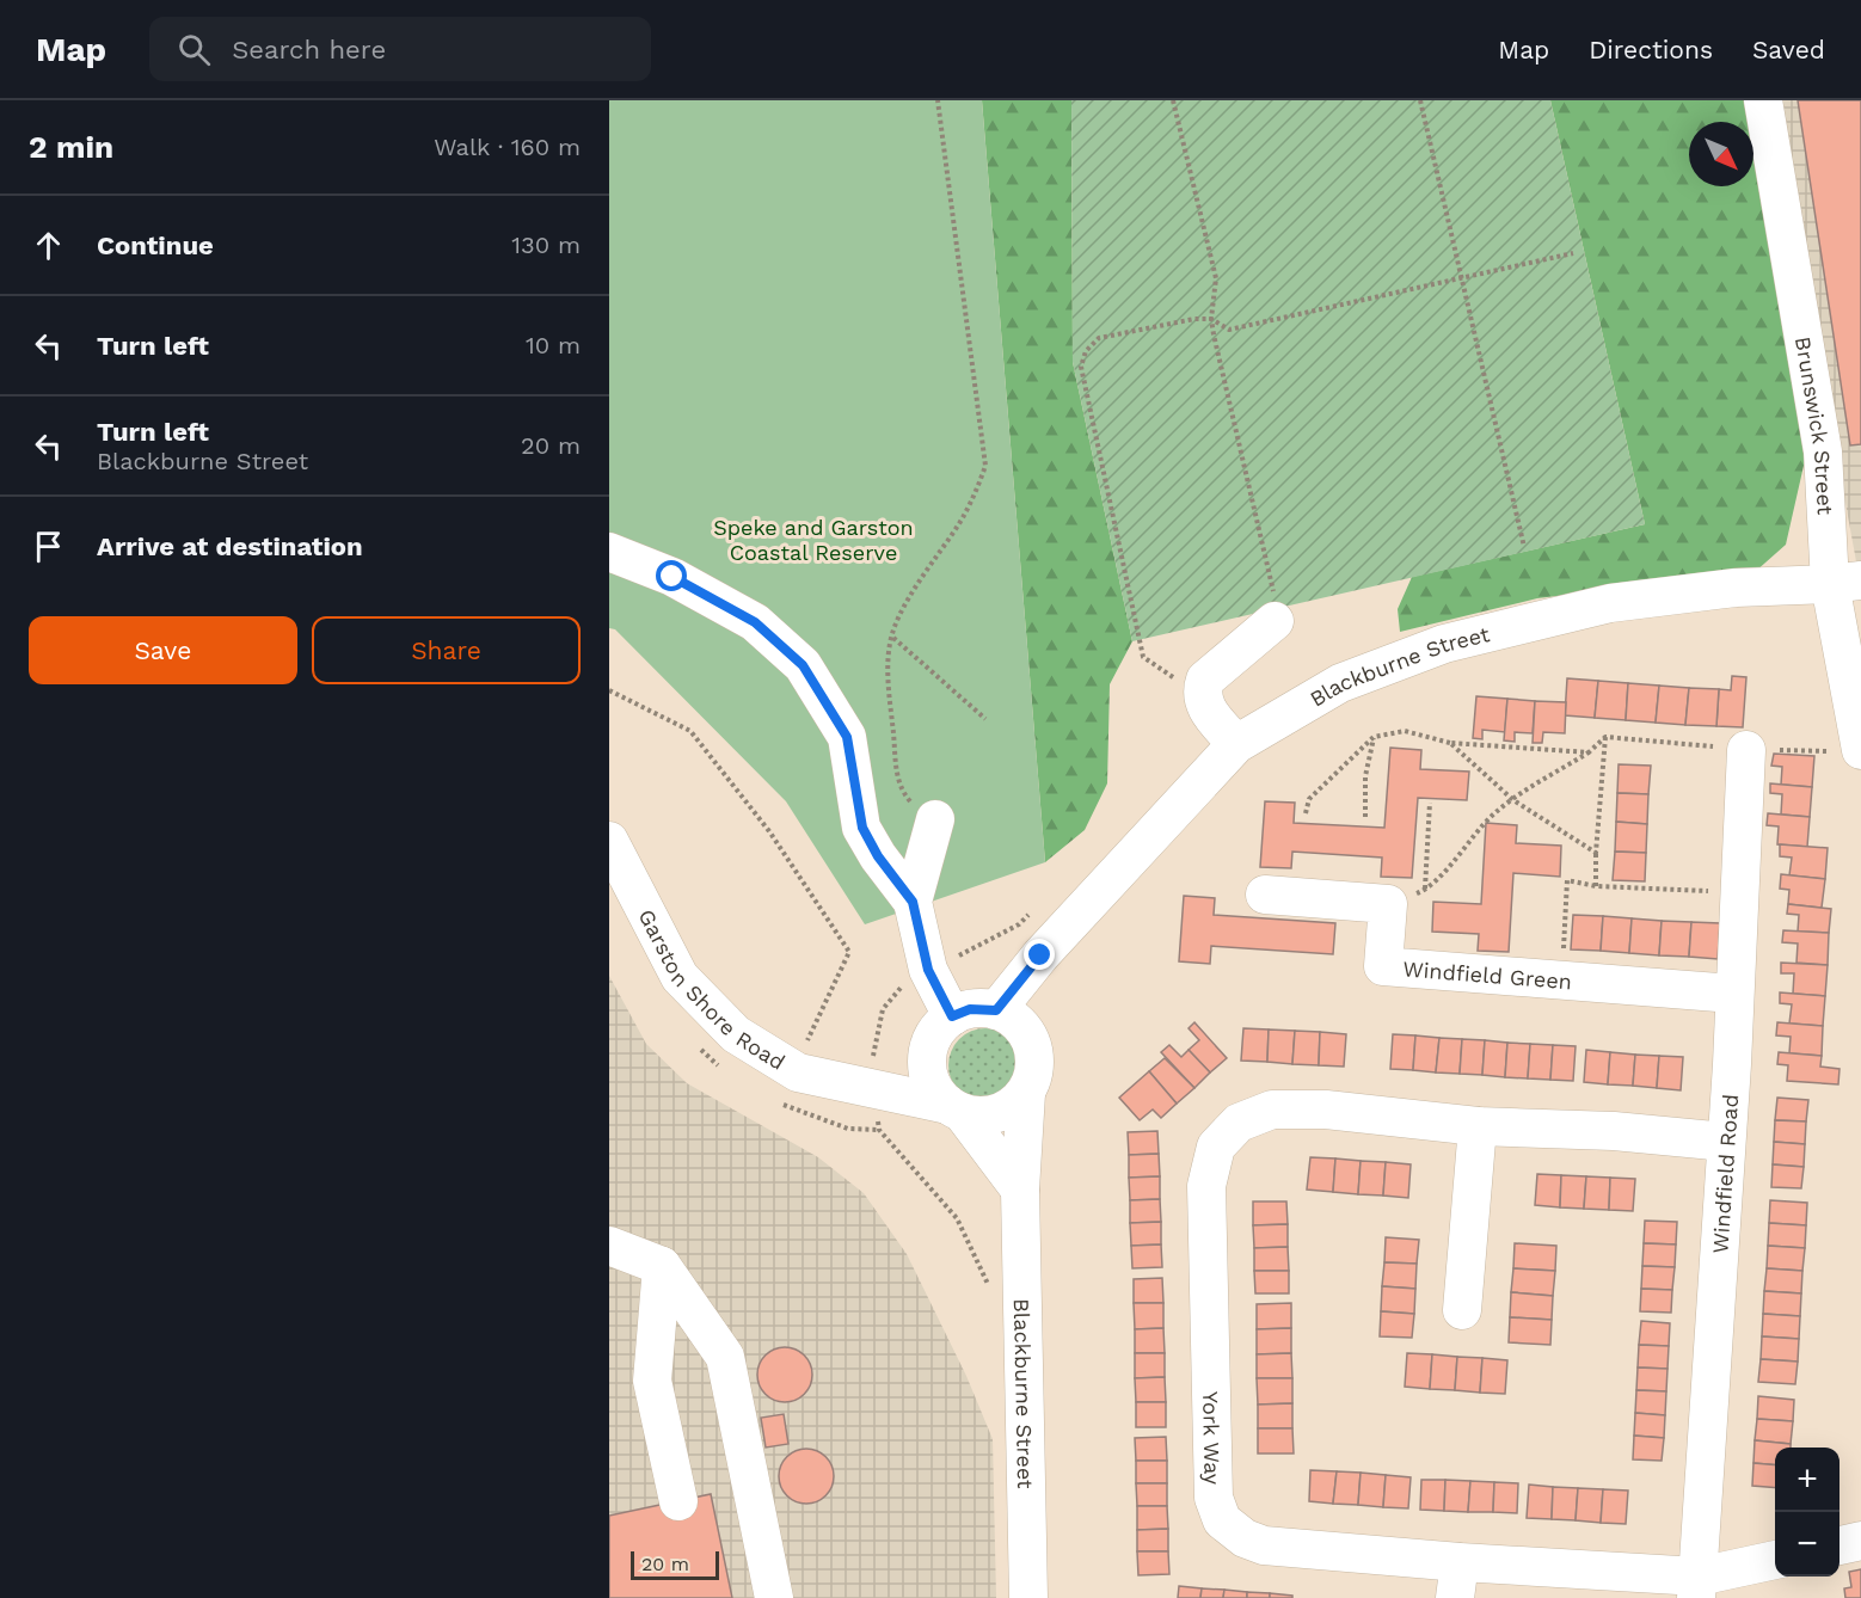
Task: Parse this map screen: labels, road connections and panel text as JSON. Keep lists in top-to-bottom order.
{
  "streets": {
    "street": [
      "Brunswick Street",
      "Blackburne Street",
      "Windfield Green",
      "Garston Shore Road",
      "Windfield Road",
      "York Way"
    ]
  },
  "crossings": [
    ["Brunswick Street", "Blackburne Street"],
    ["Blackburne Street", "Garston Shore Road"],
    ["Windfield Green", "Windfield Road"],
    ["Windfield Road", "York Way"]
  ],
  "parks": ["Speke and Garston Coastal Reserve"],
  "scale_bar": "20 m",
  "north": "bottom right",
  "page": {
    "header": "Map",
    "search": "Search here",
    "nav": ["Map", "Directions", "Saved"],
    "heading": ["2 min", "Walk · 160 m"],
    "list": [
      ["Continue", "130 m"],
      ["Turn left", "10 m"],
      ["Turn left", "Blackburne Street", "20 m"],
      "Arrive at destination"
    ],
    "buttons": ["Save", "Share"],
    "map_buttons": ["+", "−"],
    "scale": "20 m"
  }
}
